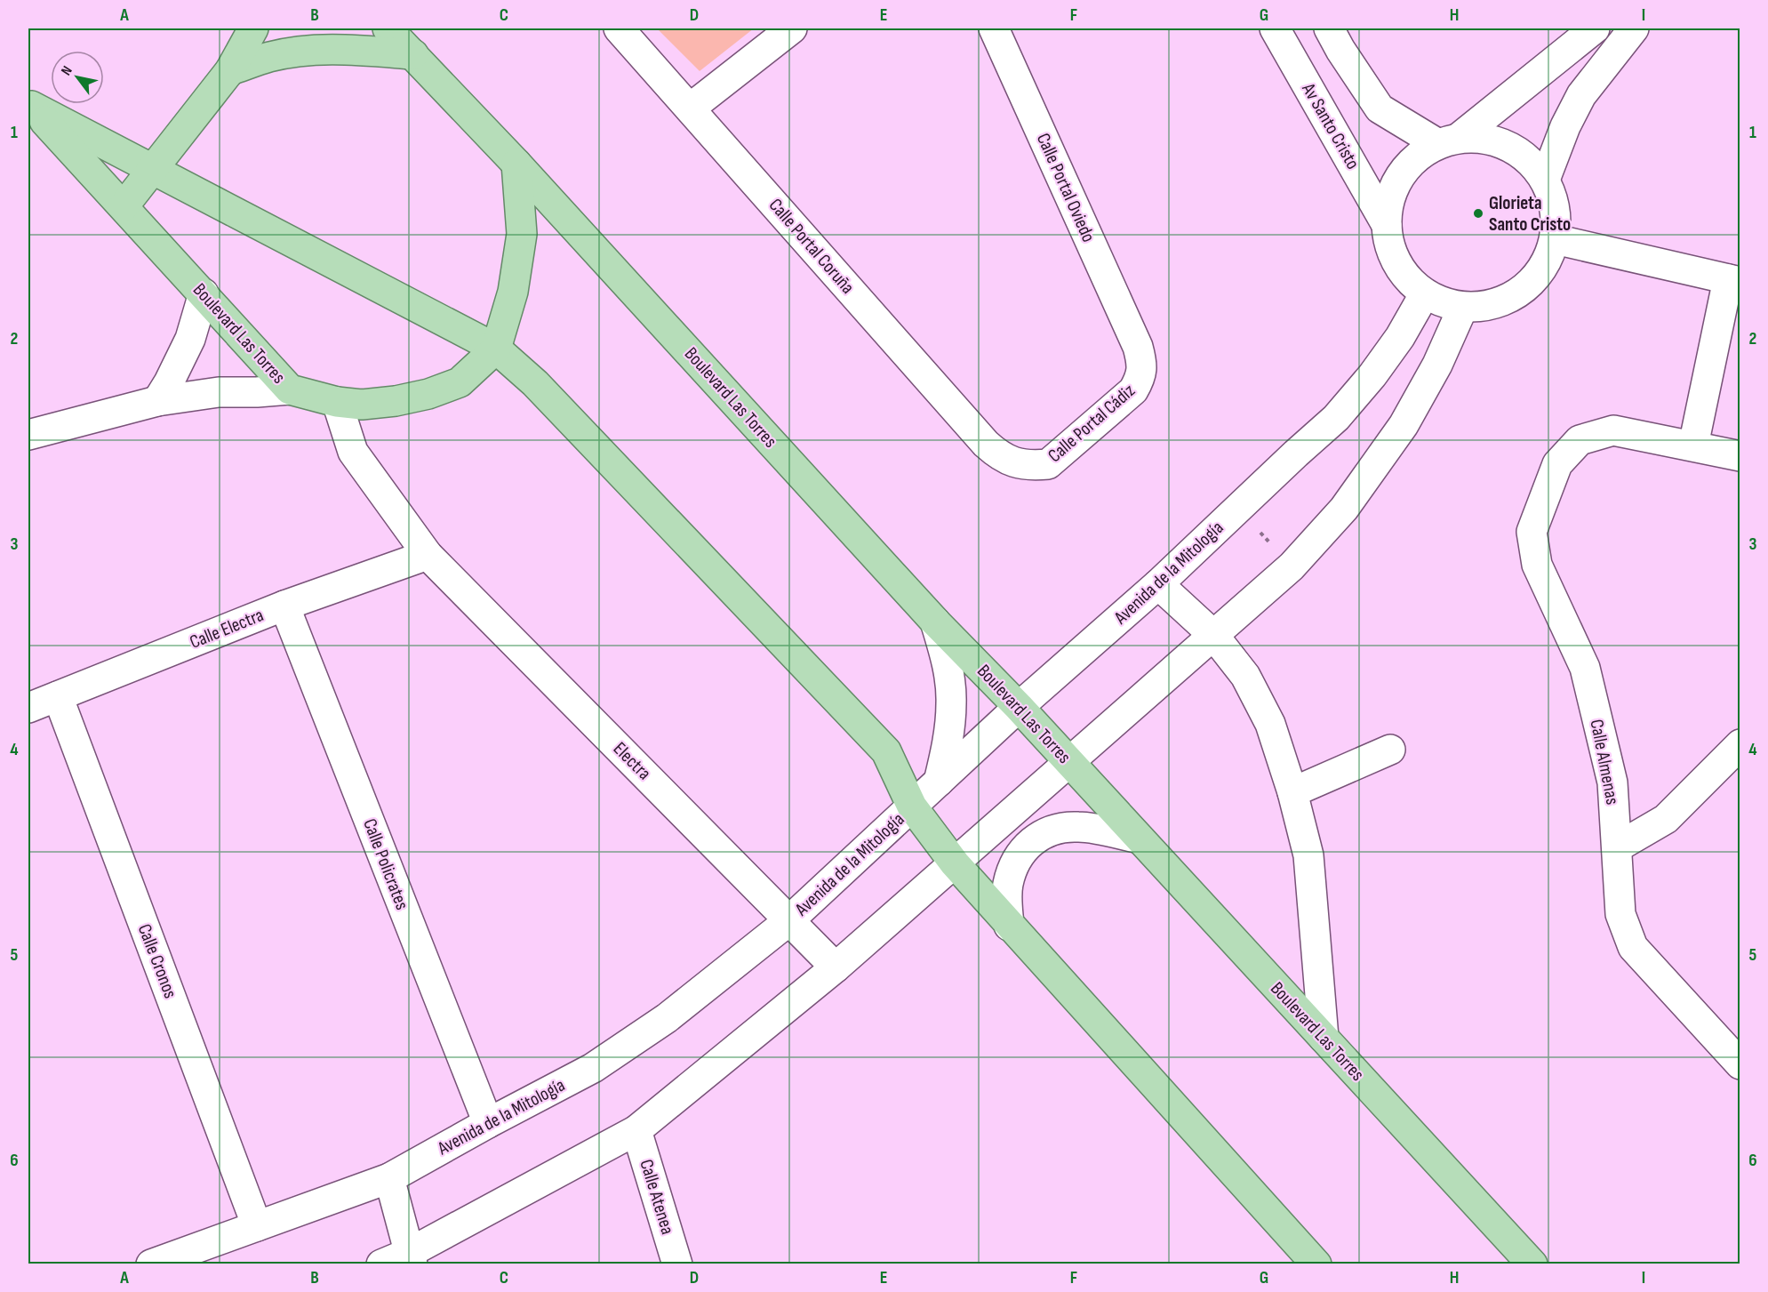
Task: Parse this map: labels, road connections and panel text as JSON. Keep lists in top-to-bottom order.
{
  "streets": {
    "main road": ["Boulevard Las Torres"],
    "street": [
      "Av Santo Cristo",
      "Calle Portal Oviedo",
      "Calle Portal Coruña",
      "Calle Portal Cádiz",
      "Avenida de la Mitología",
      "Calle Electra",
      "Electra",
      "Calle Almenas",
      "Calle Policrates",
      "Calle Cronos",
      "Calle Atenea"
    ]
  },
  "crossings": [
    ["Av Santo Cristo", "Avenida de la Mitología"],
    ["Calle Portal Oviedo", "Calle Portal Cádiz"],
    ["Calle Portal Coruña", "Calle Portal Cádiz"],
    ["Boulevard Las Torres", "Avenida de la Mitología"],
    ["Boulevard Las Torres", "Electra"],
    ["Avenida de la Mitología", "Electra"],
    ["Avenida de la Mitología", "Calle Policrates"],
    ["Avenida de la Mitología", "Calle Cronos"],
    ["Calle Electra", "Electra"],
    ["Calle Electra", "Calle Policrates"],
    ["Calle Electra", "Calle Cronos"]
  ],
  "places": ["Glorieta Santo Cristo"],
  "north": "top left",
  "grid": {
    "columns": [
      "A",
      "B",
      "C",
      "D",
      "E",
      "F",
      "G",
      "H",
      "I"
    ],
    "rows": [
      "1",
      "2",
      "3",
      "4",
      "5",
      "6"
    ]
  }
}
